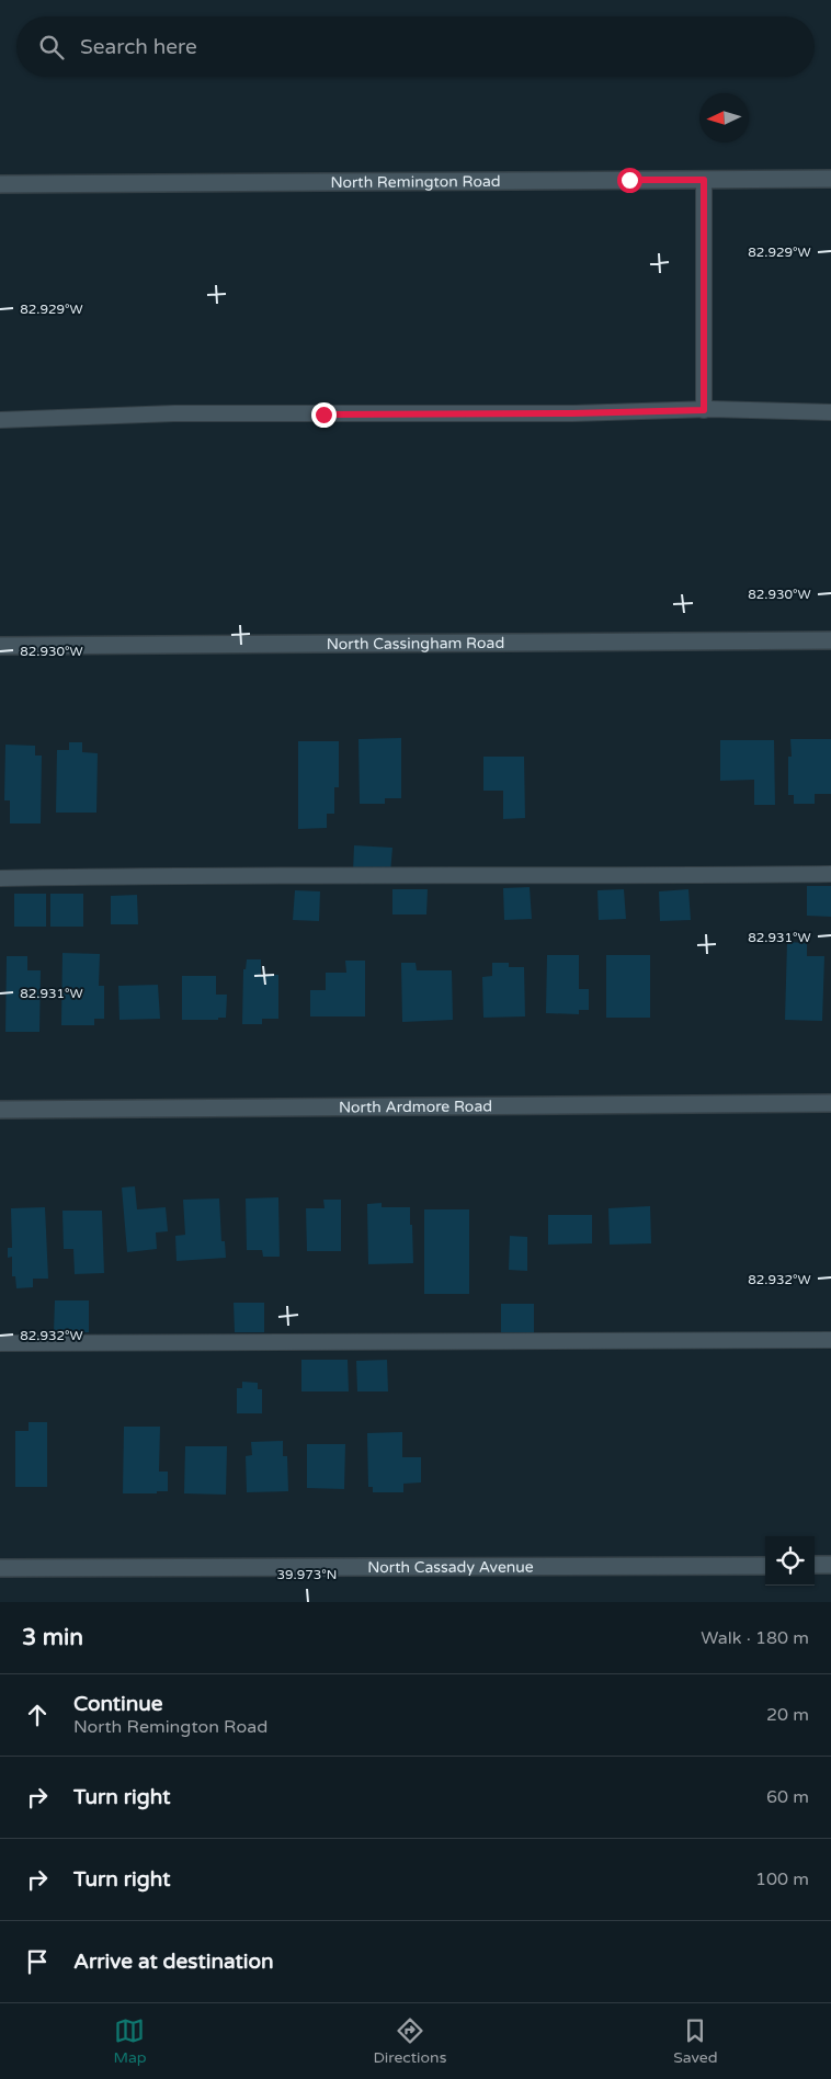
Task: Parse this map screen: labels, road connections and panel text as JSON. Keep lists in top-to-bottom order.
{
  "streets": {
    "street": [
      "North Remington Road",
      "North Cassingham Road",
      "North Ardmore Road",
      "North Cassady Avenue"
    ]
  },
  "north": "left",
  "page": {
    "search": "Search here",
    "heading": ["3 min", "Walk · 180 m"],
    "list": [
      ["Continue", "North Remington Road", "20 m"],
      ["Turn right", "60 m"],
      ["Turn right", "100 m"],
      "Arrive at destination"
    ],
    "nav": ["Map", "Directions", "Saved"]
  },
  "coordinates": [
    "82.929°W",
    "82.930°W",
    "82.931°W",
    "82.932°W",
    "39.973°N"
  ]
}
